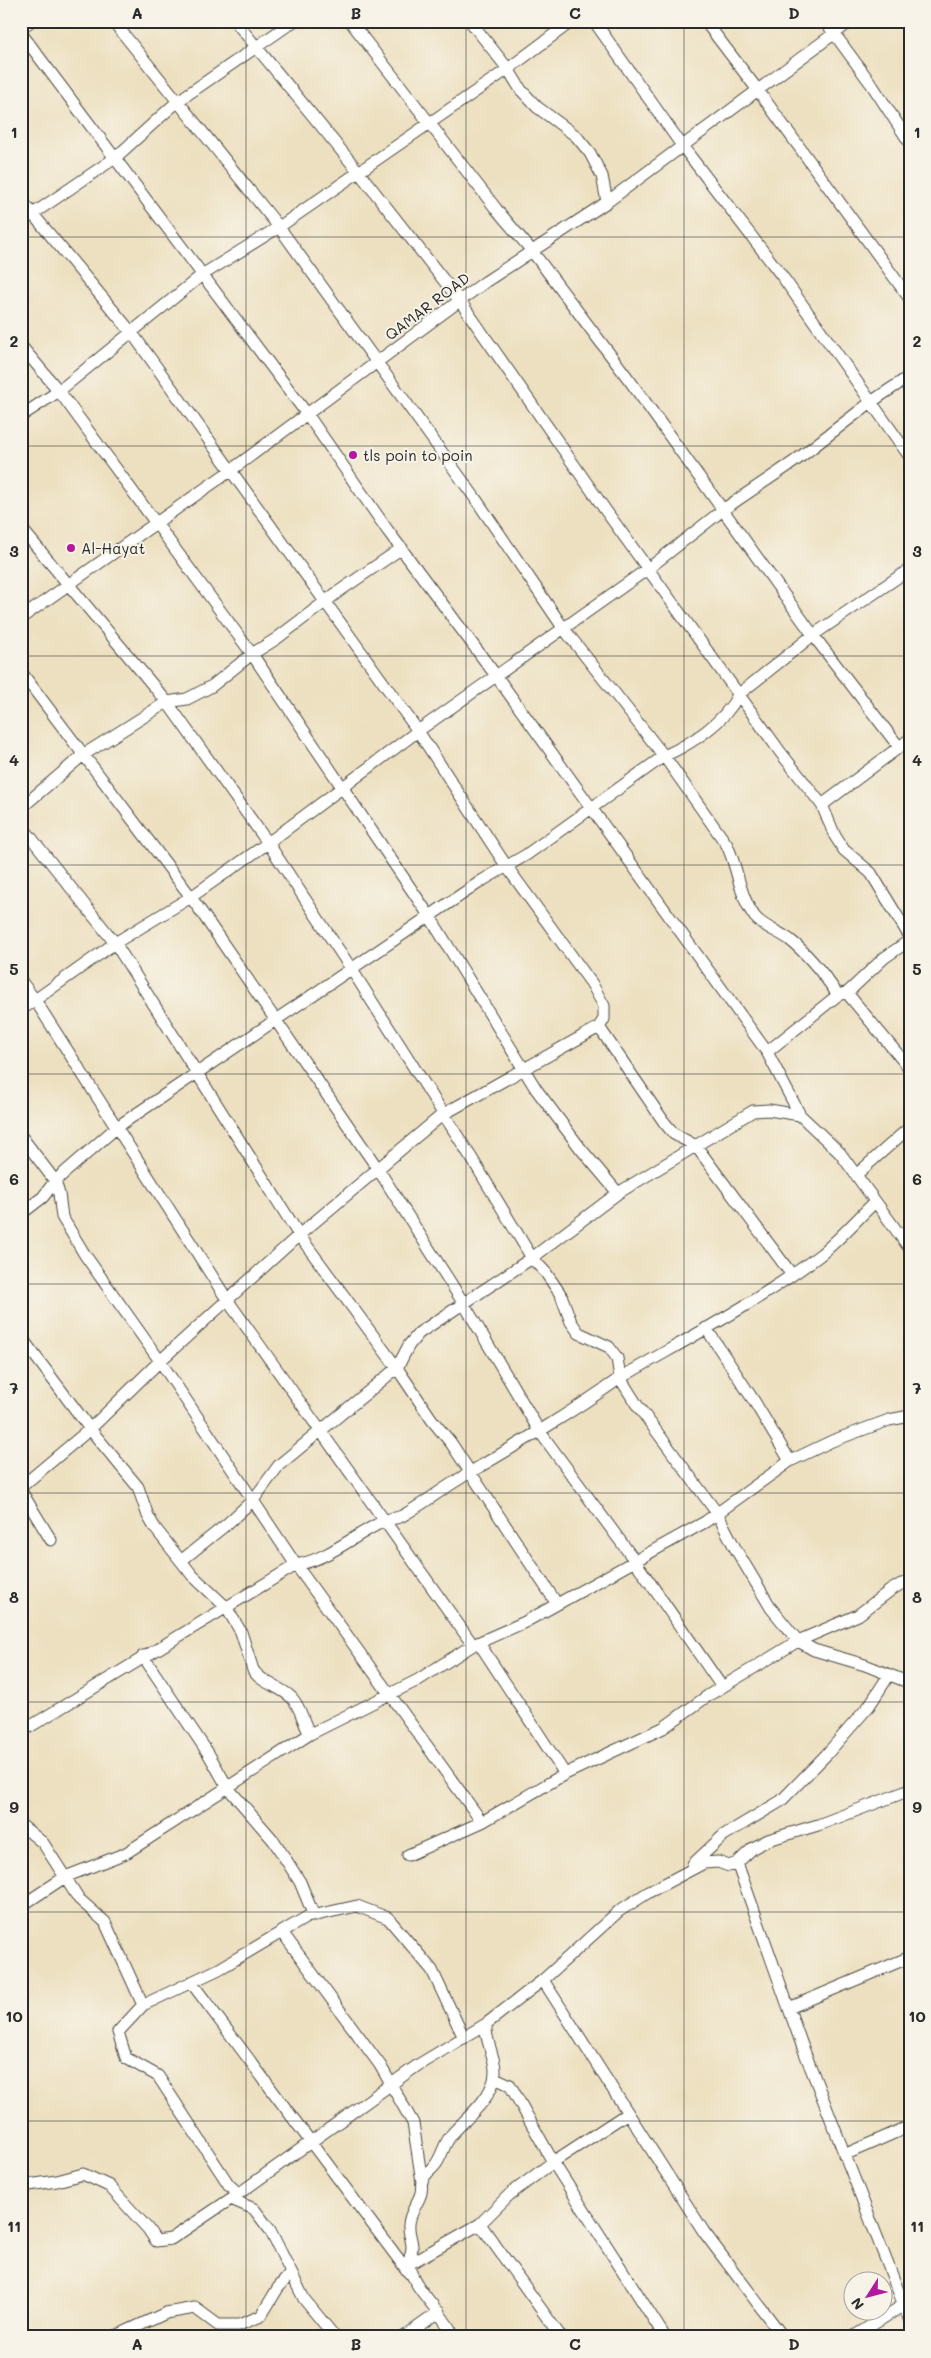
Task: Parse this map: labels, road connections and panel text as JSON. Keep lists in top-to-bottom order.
{
  "streets": {
    "street": ["QAMAR ROAD"]
  },
  "places": ["tls poin to poin", "Al-Hayat"],
  "north": "bottom left",
  "grid": {
    "columns": [
      "A",
      "B",
      "C",
      "D"
    ],
    "rows": [
      "1",
      "2",
      "3",
      "4",
      "5",
      "6",
      "7",
      "8",
      "9",
      "10",
      "11"
    ]
  }
}
